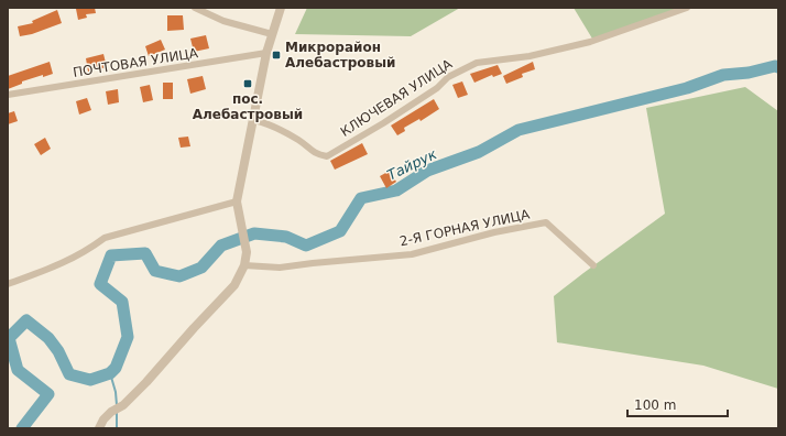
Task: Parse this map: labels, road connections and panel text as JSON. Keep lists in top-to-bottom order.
{
  "streets": {
    "street": ["ПОЧТОВАЯ УЛИЦА", "КЛЮЧЕВАЯ УЛИЦА", "2-Я ГОРНАЯ УЛИЦА"]
  },
  "water": ["Тайрук"],
  "places": {
    "transit": ["Микрорайон Алебастровый", "пос. Алебастровый"]
  },
  "scale_bar": "100 m"
}
